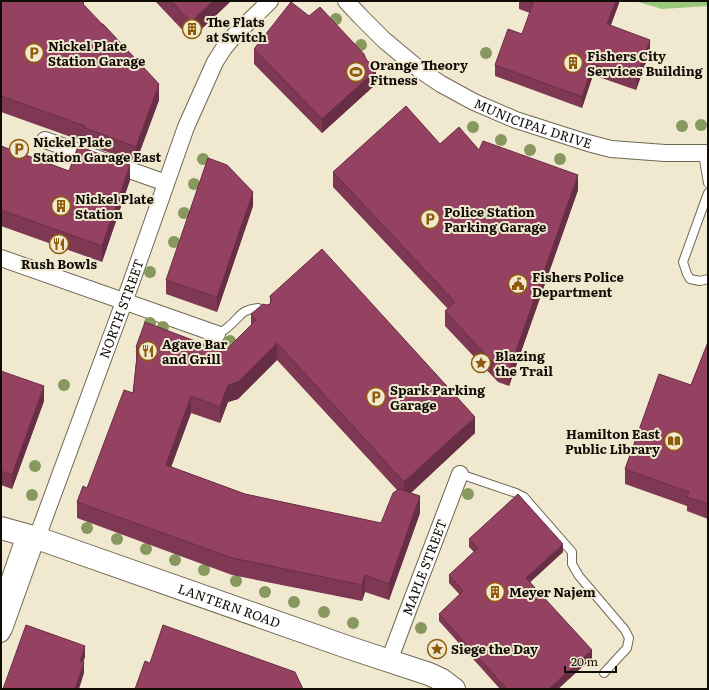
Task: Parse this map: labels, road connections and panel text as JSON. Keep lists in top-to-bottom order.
{
  "streets": {
    "street": [
      "MUNICIPAL DRIVE",
      "NORTH STREET",
      "MAPLE STREET",
      "LANTERN ROAD"
    ]
  },
  "crossings": [
    ["NORTH STREET", "LANTERN ROAD"],
    ["MAPLE STREET", "LANTERN ROAD"]
  ],
  "places": {
    "building": [
      "The Flats at Switch",
      "Fishers City Services Building",
      "Nickel Plate Station",
      "Meyer Najem"
    ],
    "parking": [
      "Nickel Plate Station Garage",
      "Nickel Plate Station Garage East",
      "Police Station Parking Garage",
      "Spark Parking Garage"
    ],
    "sports": ["Orange Theory Fitness"],
    "restaurant": ["Rush Bowls", "Agave Bar and Grill"],
    "public building": ["Fishers Police Department"],
    "place": ["Blazing the Trail", "Siege the Day"],
    "library": ["Hamilton East Public Library"]
  },
  "scale_bar": "20 m"
}
